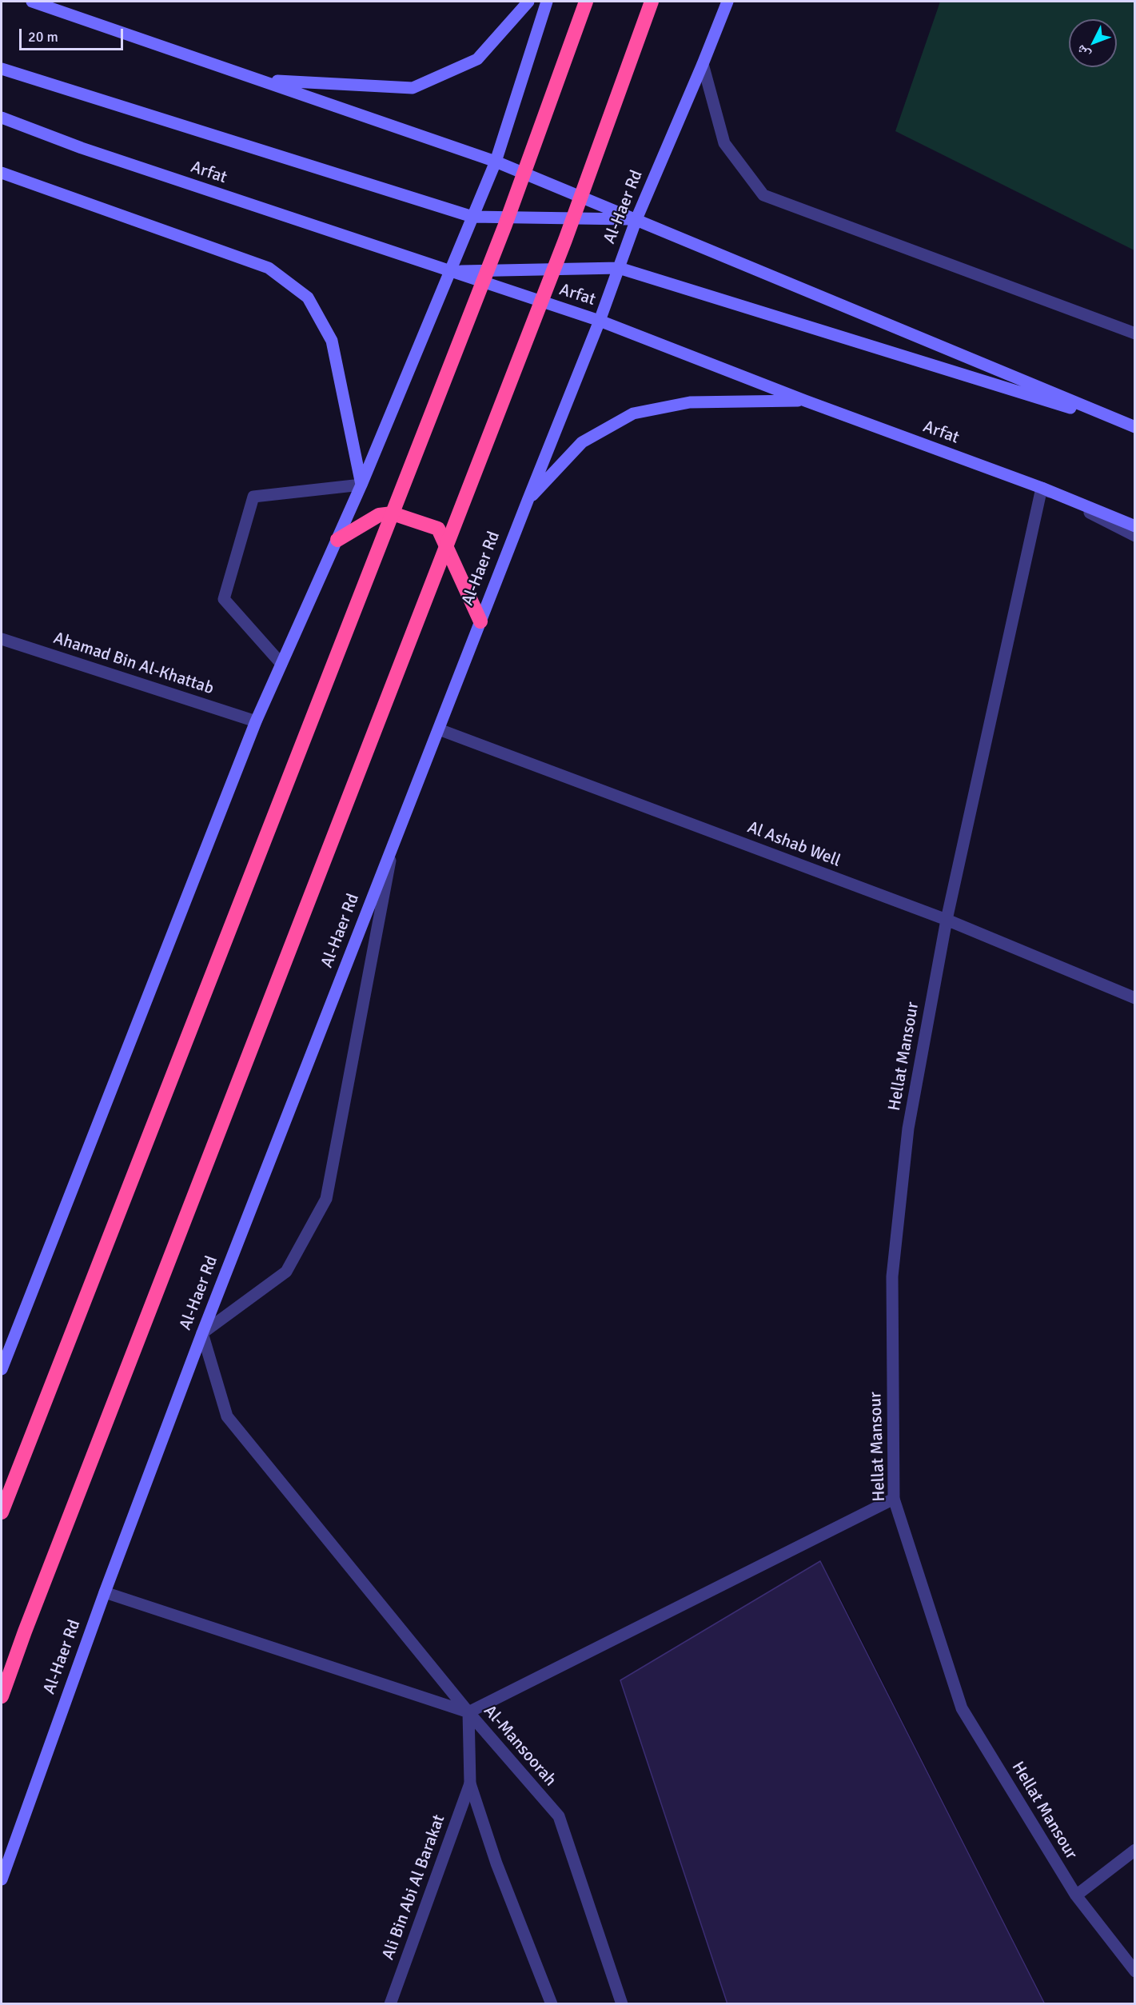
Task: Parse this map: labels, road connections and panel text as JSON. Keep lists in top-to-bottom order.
{
  "streets": {
    "street": [
      "Arfat",
      "Al-Haer Rd",
      "Ahamad Bin Al-Khattab",
      "Al Ashab Well",
      "Hellat Mansour",
      "Al-Mansoorah",
      "Ali Bin Abi Al Barakat"
    ]
  },
  "crossings": [
    ["Arfat", "Al-Haer Rd"],
    ["Arfat", "Hellat Mansour"],
    ["Al-Haer Rd", "Al Ashab Well"],
    ["Al Ashab Well", "Hellat Mansour"],
    ["Al-Mansoorah", "Ali Bin Abi Al Barakat"]
  ],
  "scale_bar": "20 m",
  "north": "bottom left"
}
